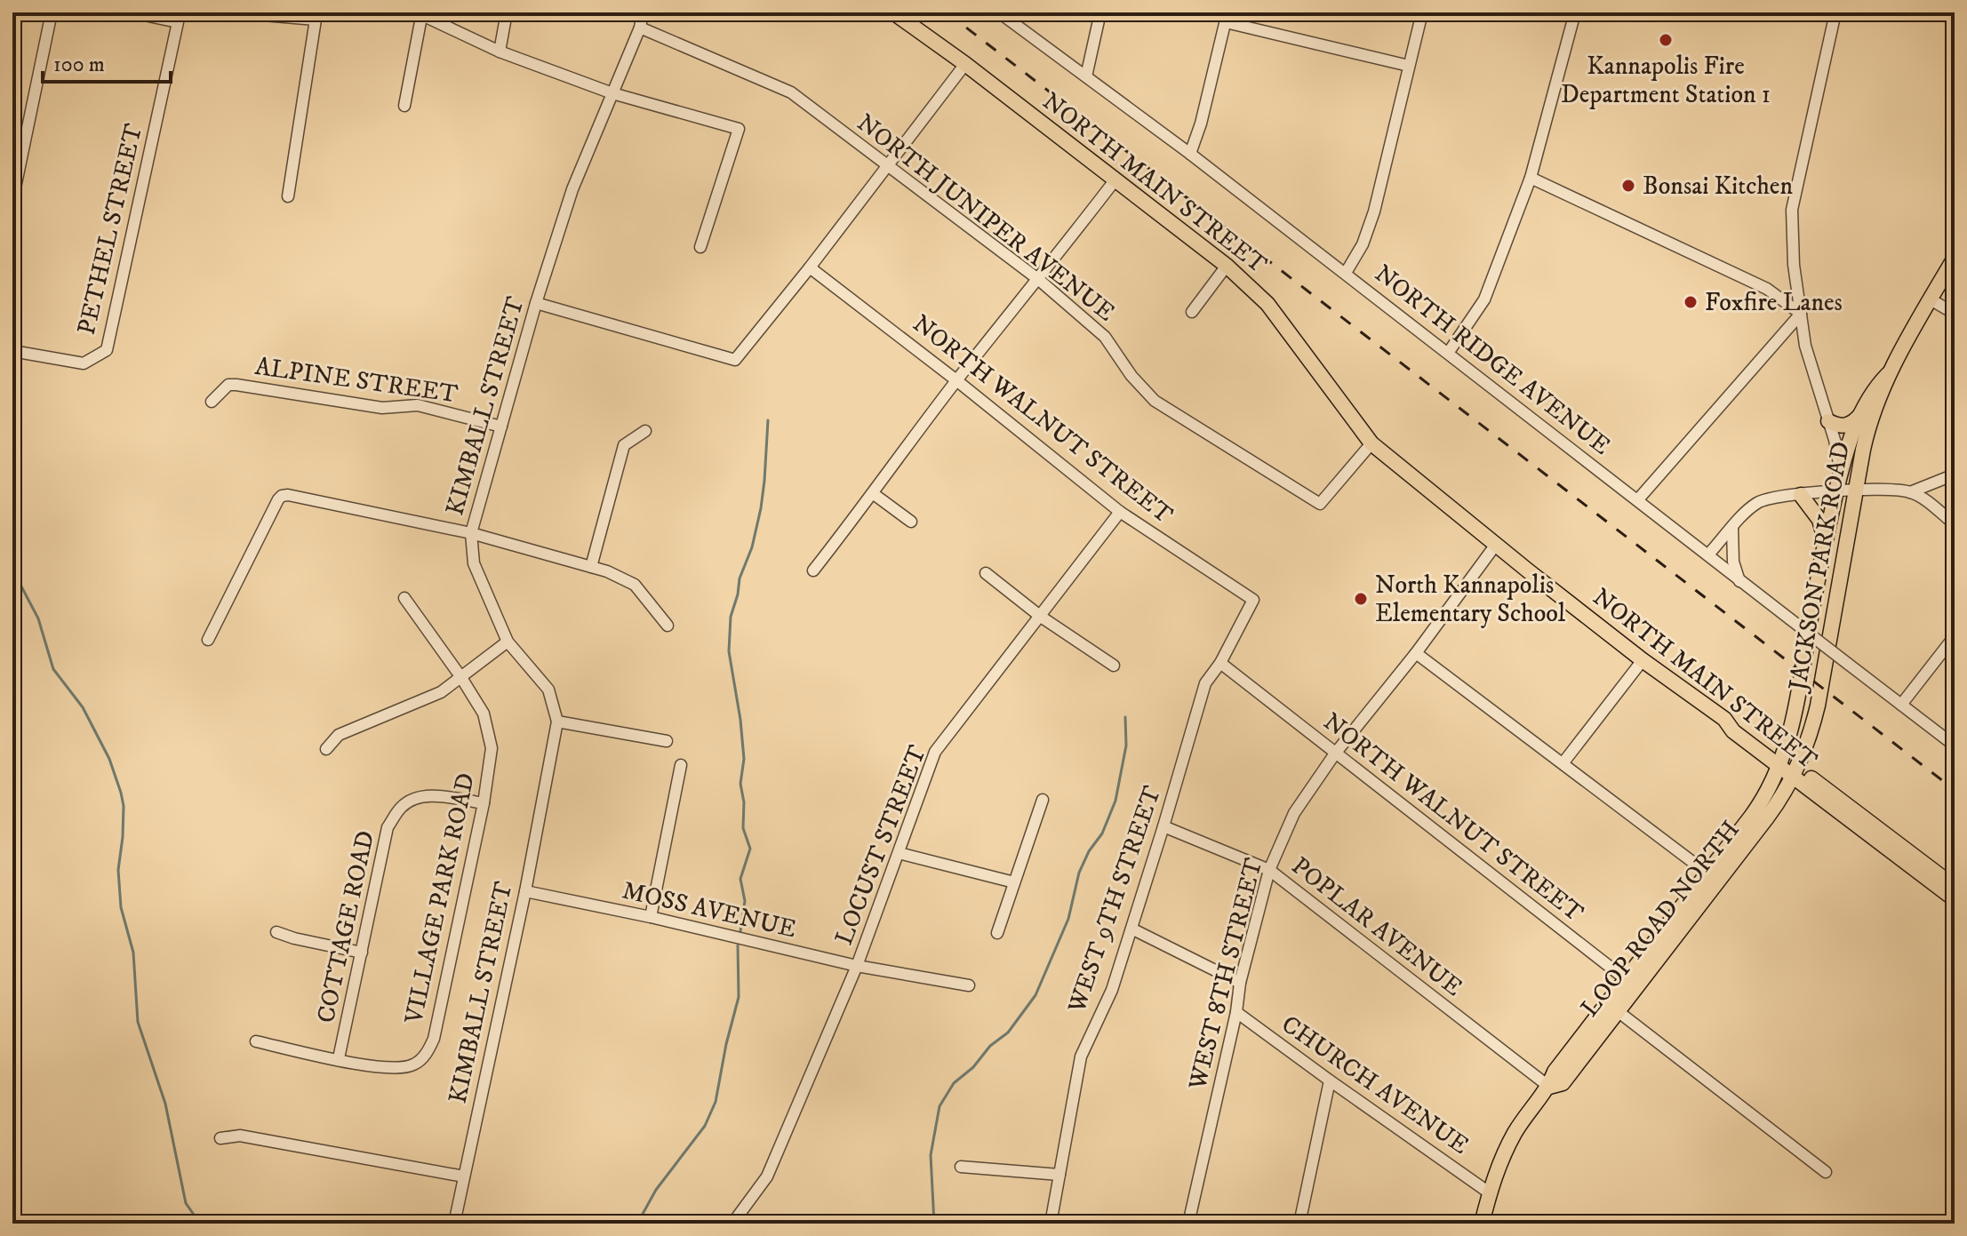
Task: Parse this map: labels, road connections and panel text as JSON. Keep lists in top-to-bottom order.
{
  "streets": {
    "main road": ["NORTH MAIN STREET", "JACKSON PARK ROAD", "LOOP ROAD NORTH"],
    "street": [
      "NORTH JUNIPER AVENUE",
      "PETHEL STREET",
      "NORTH RIDGE AVENUE",
      "ALPINE STREET",
      "KIMBALL STREET",
      "NORTH WALNUT STREET",
      "LOCUST STREET",
      "VILLAGE PARK ROAD",
      "WEST 9TH STREET",
      "MOSS AVENUE",
      "COTTAGE ROAD",
      "POPLAR AVENUE",
      "WEST 8TH STREET",
      "CHURCH AVENUE"
    ]
  },
  "crossings": [
    ["NORTH MAIN STREET", "NORTH JUNIPER AVENUE"],
    ["NORTH MAIN STREET", "JACKSON PARK ROAD"],
    ["NORTH MAIN STREET", "LOOP ROAD NORTH"],
    ["NORTH MAIN STREET", "WEST 8TH STREET"],
    ["NORTH JUNIPER AVENUE", "KIMBALL STREET"],
    ["ALPINE STREET", "KIMBALL STREET"],
    ["KIMBALL STREET", "MOSS AVENUE"],
    ["NORTH WALNUT STREET", "LOCUST STREET"],
    ["NORTH WALNUT STREET", "WEST 9TH STREET"],
    ["NORTH WALNUT STREET", "LOOP ROAD NORTH"],
    ["NORTH WALNUT STREET", "WEST 8TH STREET"],
    ["JACKSON PARK ROAD", "LOOP ROAD NORTH"],
    ["LOCUST STREET", "MOSS AVENUE"],
    ["VILLAGE PARK ROAD", "COTTAGE ROAD"],
    ["WEST 9TH STREET", "POPLAR AVENUE"],
    ["LOOP ROAD NORTH", "POPLAR AVENUE"],
    ["LOOP ROAD NORTH", "CHURCH AVENUE"],
    ["POPLAR AVENUE", "WEST 8TH STREET"],
    ["WEST 8TH STREET", "CHURCH AVENUE"]
  ],
  "places": [
    "Kannapolis Fire Department Station 1",
    "Bonsai Kitchen",
    "Foxfire Lanes",
    "North Kannapolis Elementary School"
  ],
  "scale_bar": "100 m"
}
